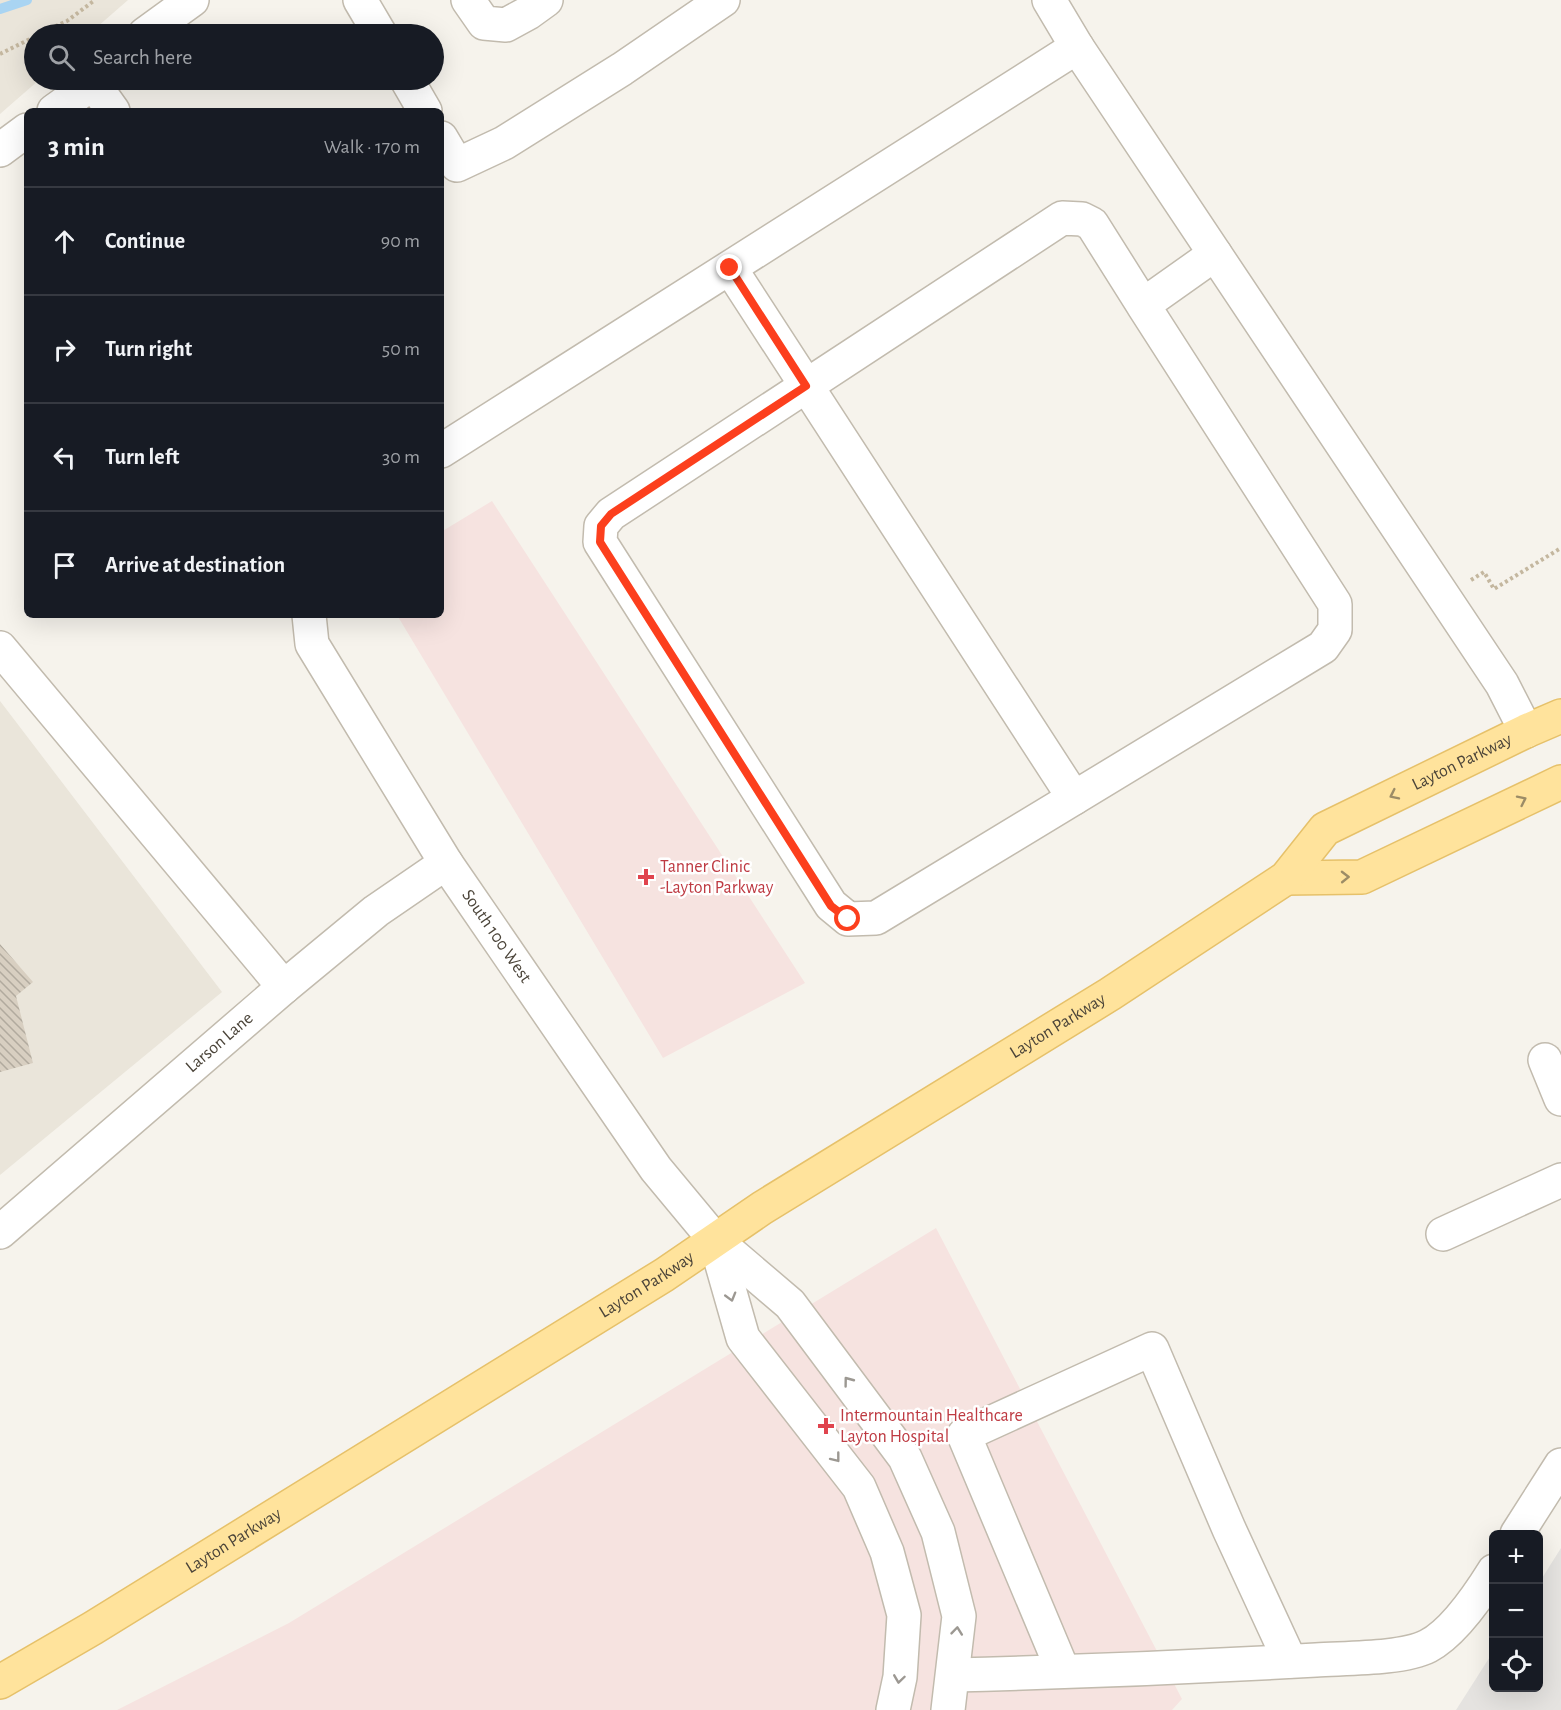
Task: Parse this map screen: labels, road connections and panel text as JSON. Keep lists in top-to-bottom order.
{
  "streets": {
    "main road": ["Layton Parkway"],
    "street": ["South 100 West", "Larson Lane"]
  },
  "crossings": [
    ["Layton Parkway", "South 100 West"],
    ["South 100 West", "Larson Lane"]
  ],
  "places": {
    "health": ["Tanner Clinic -Layton Parkway", "Intermountain Healthcare Layton Hospital"]
  },
  "page": {
    "search": "Search here",
    "heading": ["3 min", "Walk · 170 m"],
    "list": [
      ["Continue", "90 m"],
      ["Turn right", "50 m"],
      ["Turn left", "30 m"],
      "Arrive at destination"
    ],
    "map_buttons": ["+", "−"]
  }
}
